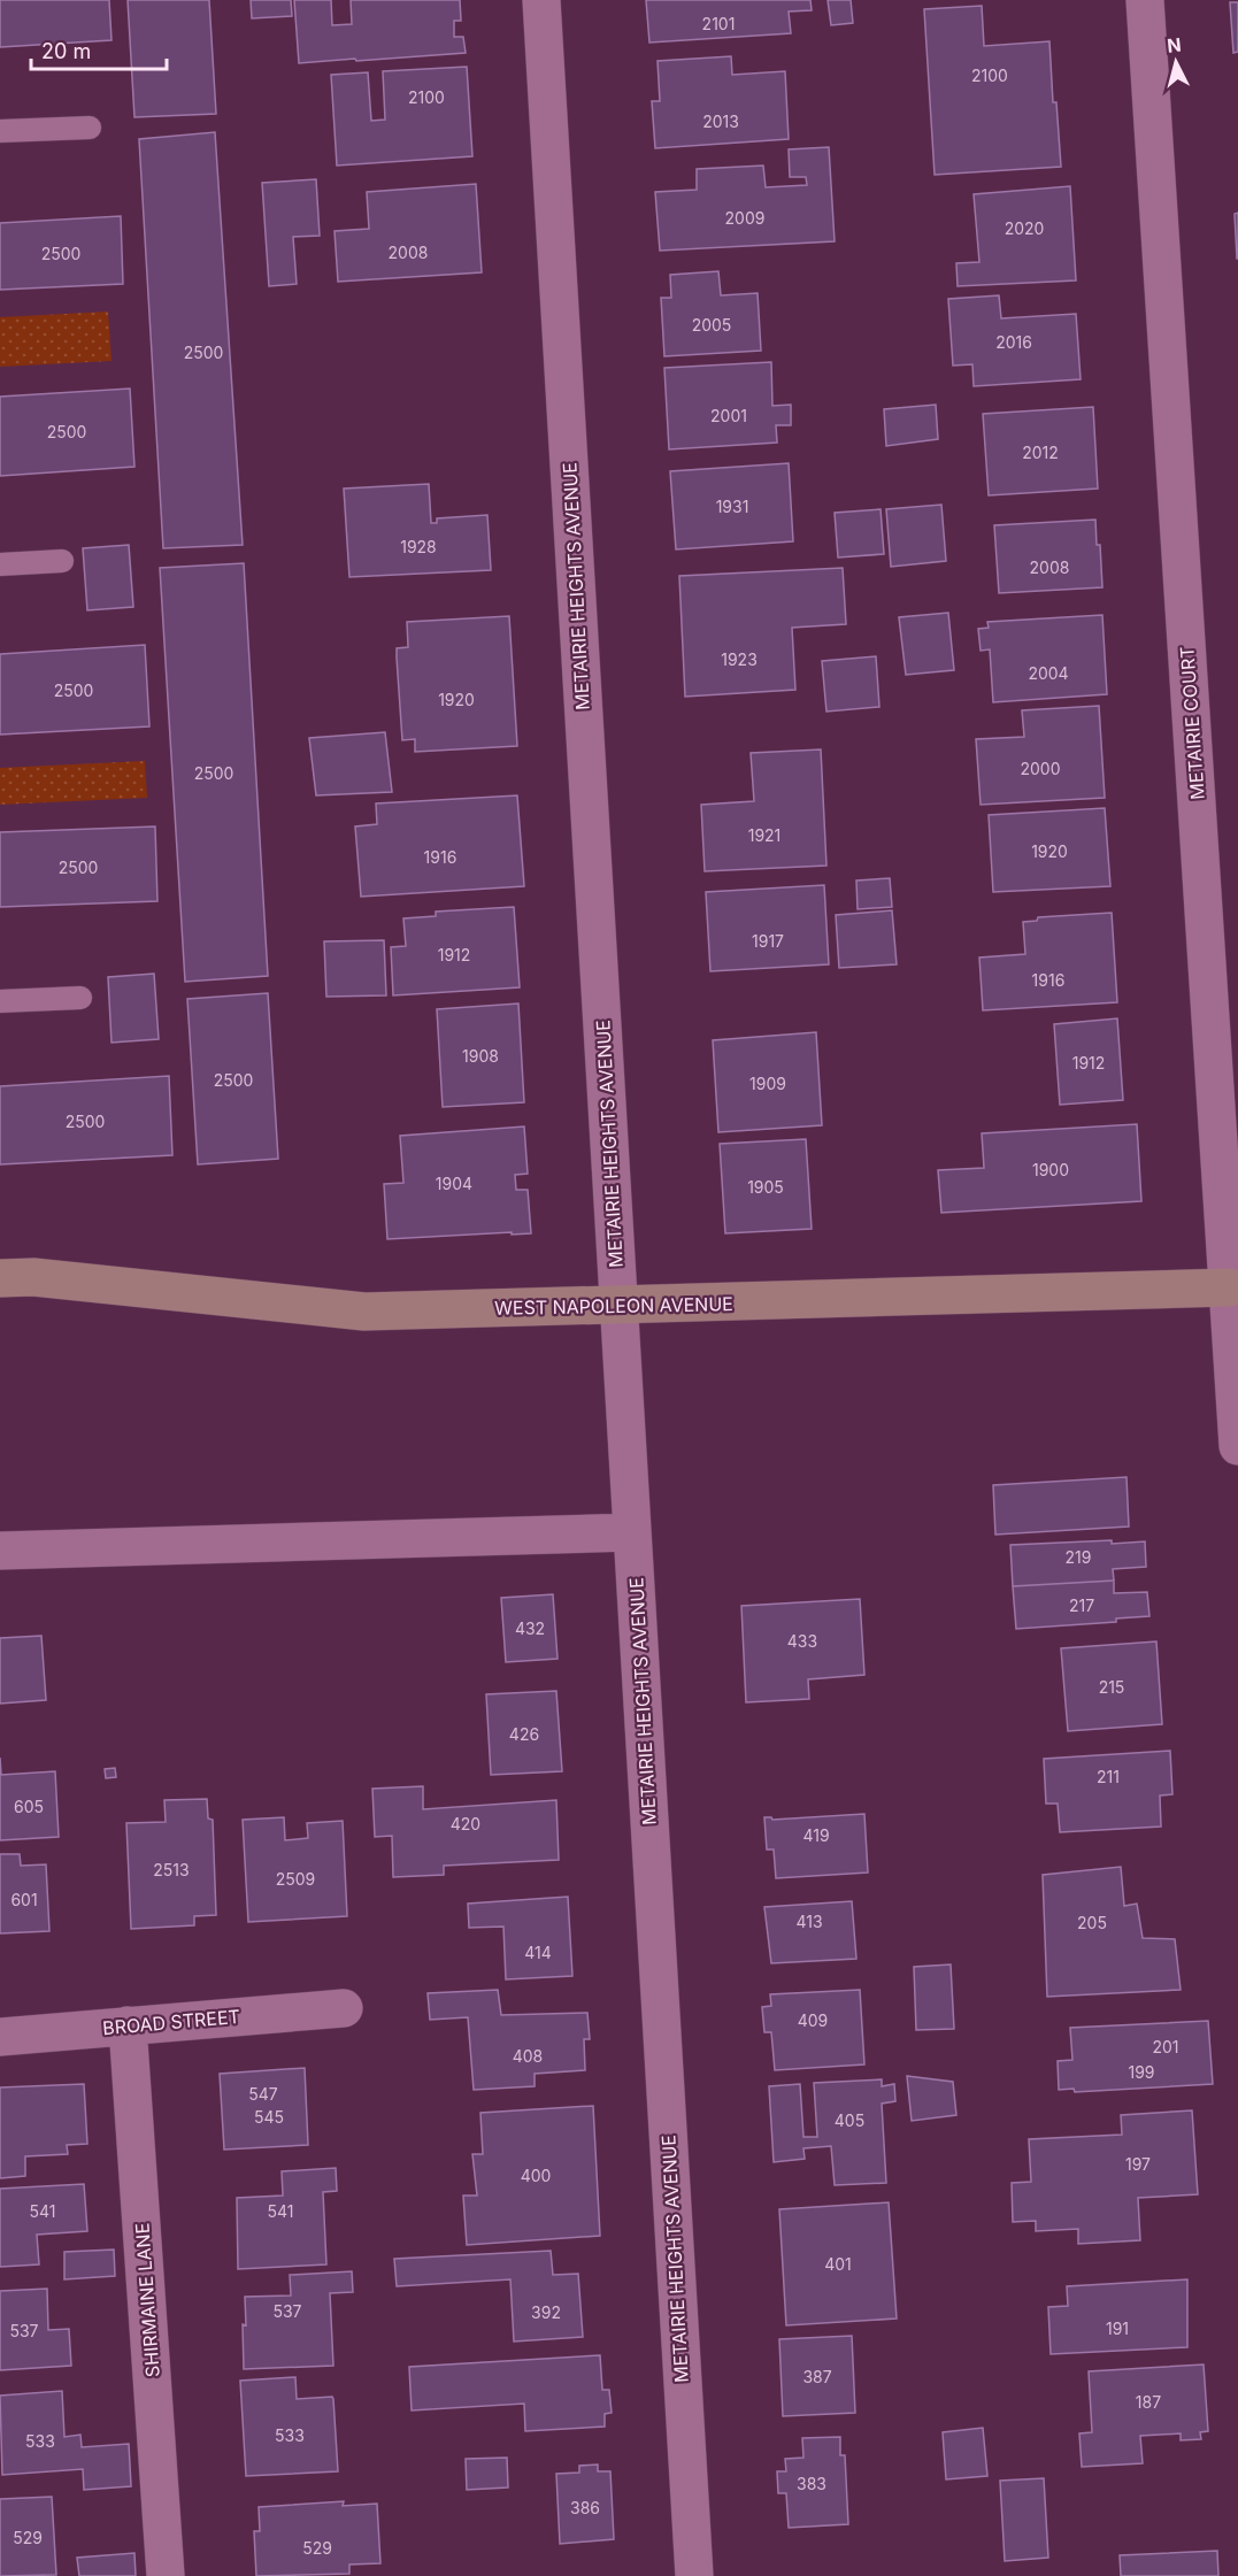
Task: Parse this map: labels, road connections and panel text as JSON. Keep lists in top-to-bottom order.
{
  "streets": {
    "street": [
      "METAIRIE HEIGHTS AVENUE",
      "METAIRIE COURT",
      "WEST NAPOLEON AVENUE",
      "BROAD STREET",
      "SHIRMAINE LANE"
    ]
  },
  "crossings": [
    ["METAIRIE HEIGHTS AVENUE", "WEST NAPOLEON AVENUE"],
    ["METAIRIE COURT", "WEST NAPOLEON AVENUE"],
    ["BROAD STREET", "SHIRMAINE LANE"]
  ],
  "house_numbers": [
    "2101",
    "2100",
    "2100",
    "2013",
    "2009",
    "2020",
    "2008",
    "2500",
    "2005",
    "2016",
    "2500",
    "2001",
    "2500",
    "2012",
    "1931",
    "1928",
    "2008",
    "1923",
    "2004",
    "2500",
    "1920",
    "2000",
    "2500",
    "1921",
    "1920",
    "1916",
    "2500",
    "1917",
    "1912",
    "1916",
    "1908",
    "1912",
    "2500",
    "1909",
    "2500",
    "1900",
    "1904",
    "1905",
    "219",
    "217",
    "432",
    "433",
    "215",
    "426",
    "211",
    "605",
    "420",
    "419",
    "2513",
    "2509",
    "601",
    "413",
    "205",
    "414",
    "409",
    "201",
    "408",
    "199",
    "547",
    "545",
    "405",
    "197",
    "400",
    "541",
    "541",
    "401",
    "537",
    "392",
    "191",
    "537",
    "387",
    "187",
    "533",
    "533",
    "383",
    "386",
    "529",
    "529"
  ],
  "scale_bar": "20 m",
  "north": "top"
}
